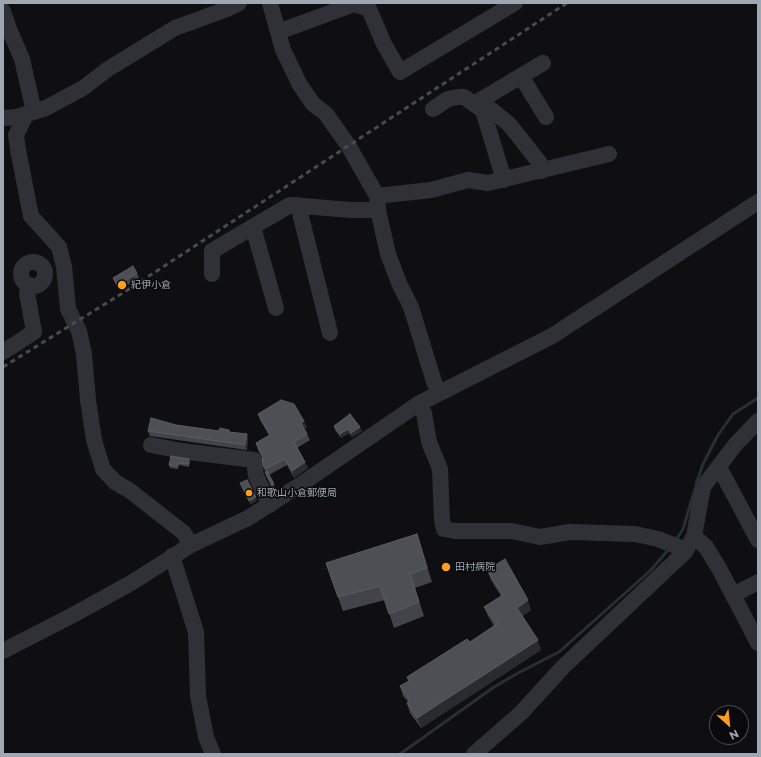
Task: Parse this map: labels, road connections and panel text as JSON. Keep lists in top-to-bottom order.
{
  "places": ["紀伊小倉", "和歌山小倉郵便局", "田村病院"],
  "north": "bottom right"
}
